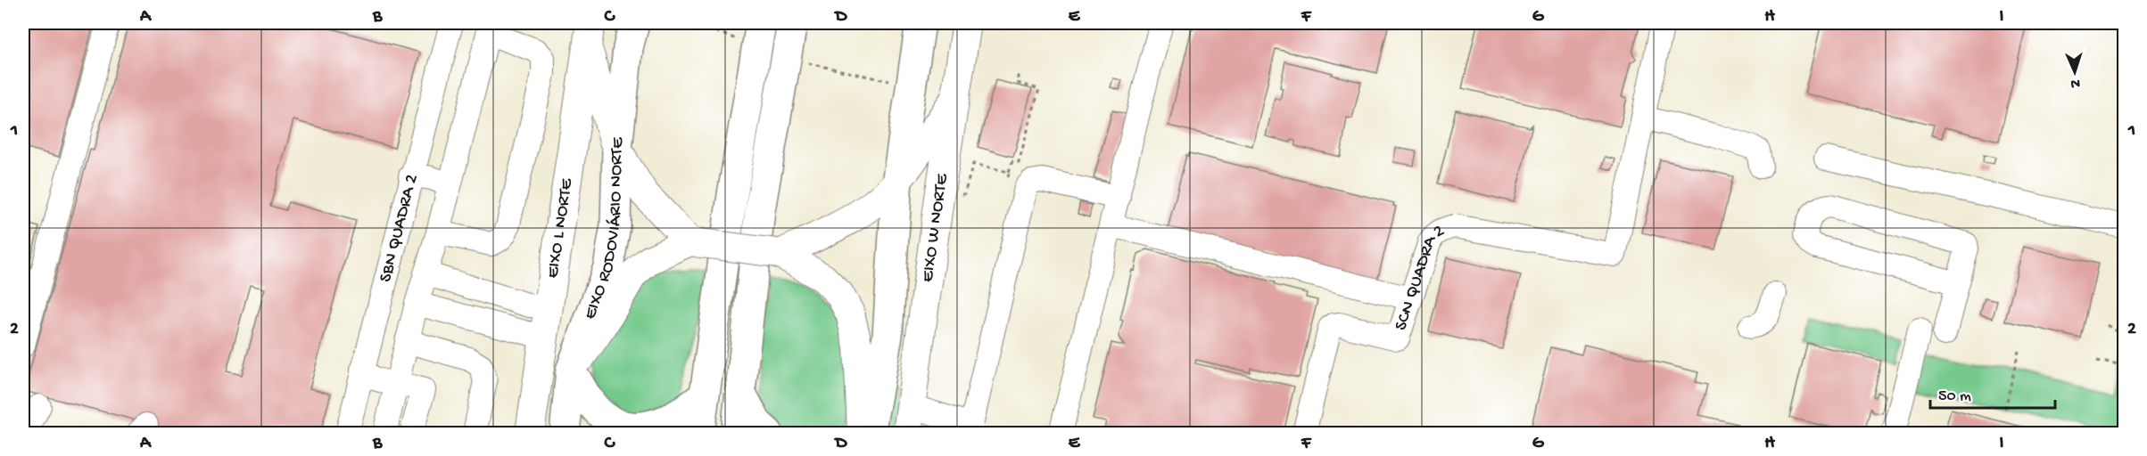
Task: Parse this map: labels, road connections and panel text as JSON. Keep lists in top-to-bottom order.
{
  "streets": {
    "highway": ["EIXO RODOVIÁRIO NORTE"],
    "main road": ["EIXO L NORTE", "EIXO W NORTE"],
    "street": ["SBN QUADRA 2", "SCN QUADRA 2"]
  },
  "scale_bar": "50 m",
  "north": "bottom",
  "grid": {
    "columns": [
      "A",
      "B",
      "C",
      "D",
      "E",
      "F",
      "G",
      "H",
      "I"
    ],
    "rows": ["1", "2"]
  }
}
